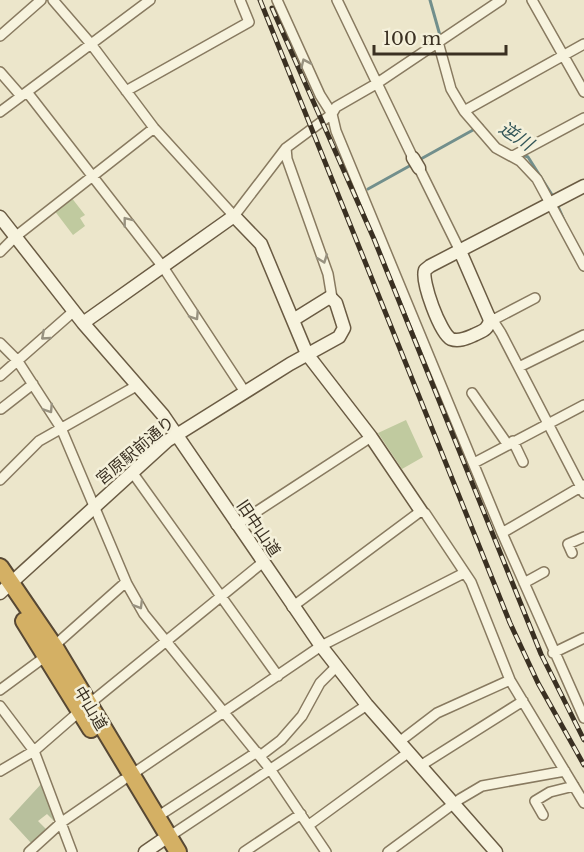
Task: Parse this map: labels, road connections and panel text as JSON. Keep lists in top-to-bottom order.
{
  "streets": {
    "highway": ["中山道"],
    "street": ["宮原駅前通り", "旧中山道"]
  },
  "crossings": [
    ["宮原駅前通り", "旧中山道"],
    ["宮原駅前通り", "中山道"]
  ],
  "water": ["逆川"],
  "scale_bar": "100 m"
}
